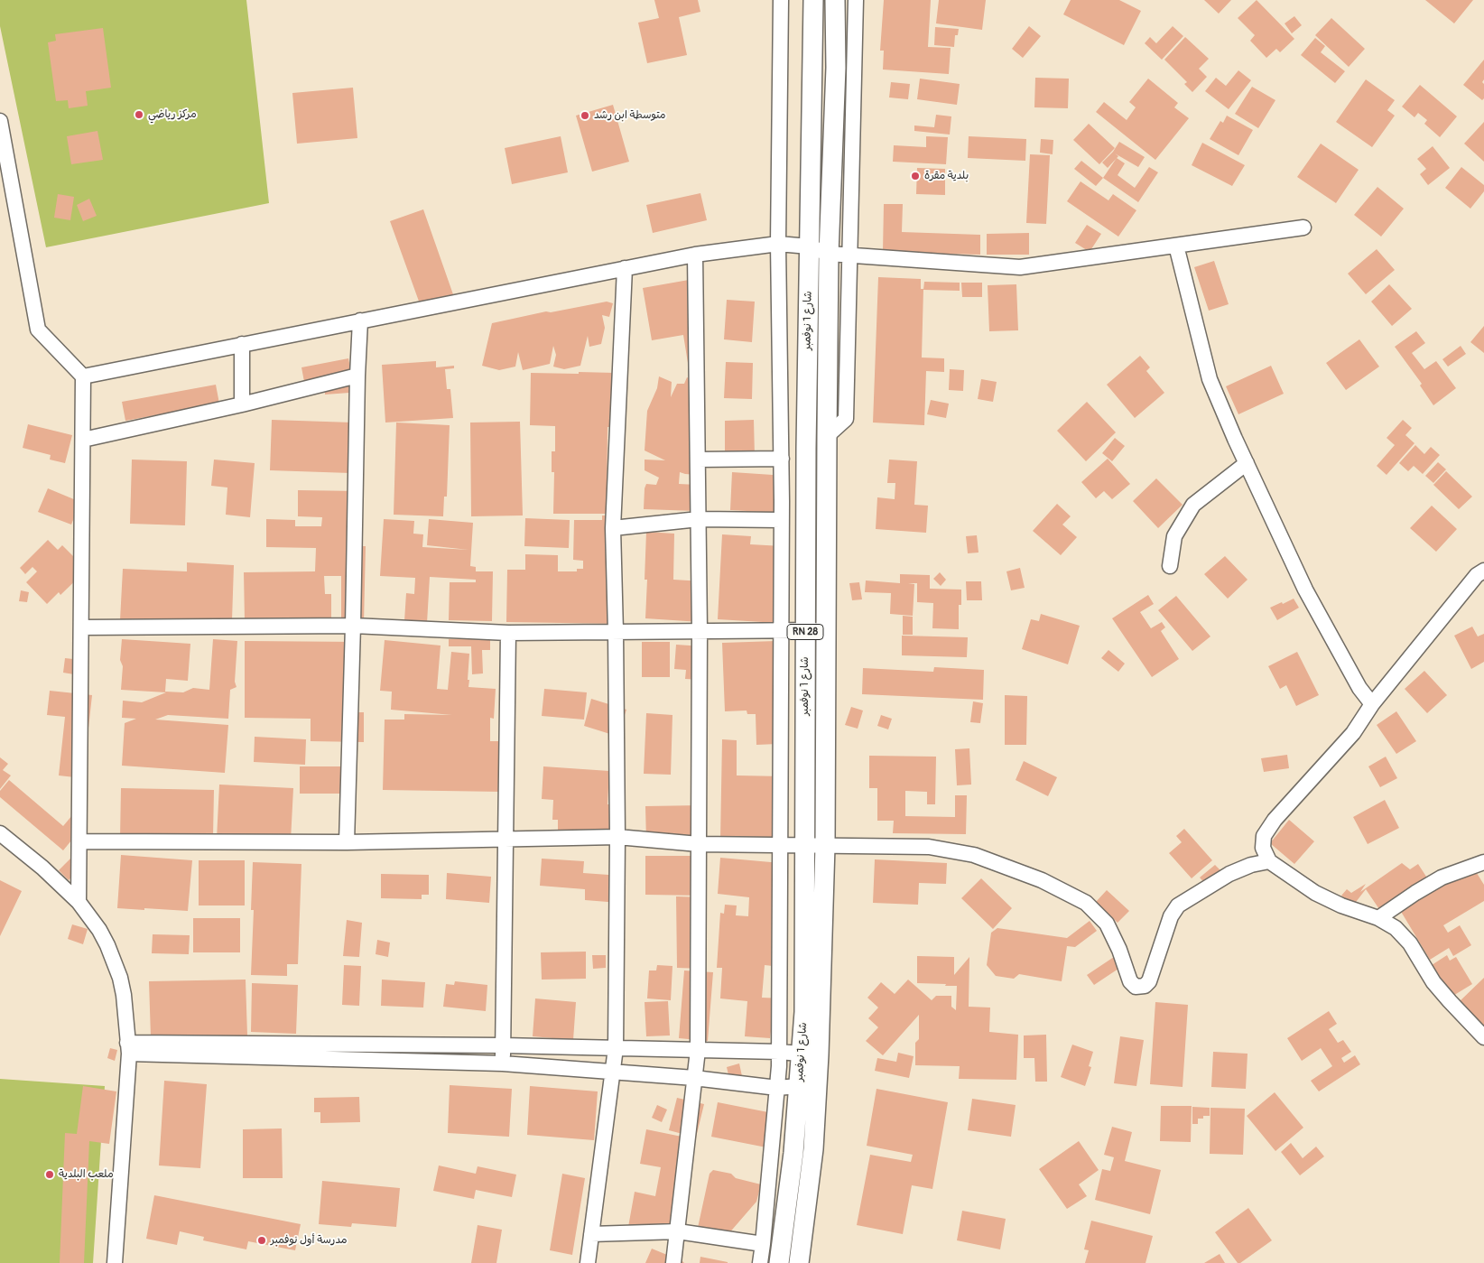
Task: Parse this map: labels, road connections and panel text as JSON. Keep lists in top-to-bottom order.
{
  "streets": {
    "main road": ["شارع 1 نوفمبر", "RN 28"]
  },
  "places": [
    "مركز رياضي",
    "متوسطة ابن رشد",
    "بلدية مقرة",
    "ملعب البلدية",
    "مدرسة أول نوفمبر"
  ]
}
